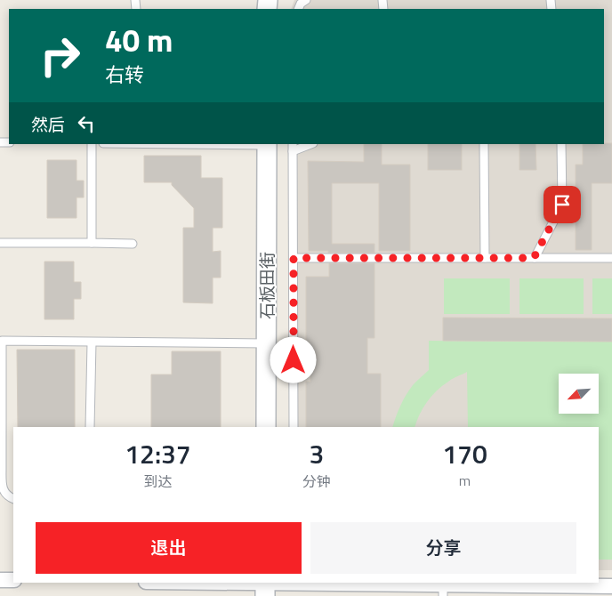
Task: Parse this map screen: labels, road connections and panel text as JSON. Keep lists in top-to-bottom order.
{
  "streets": {
    "street": ["石板田街"]
  },
  "north": "bottom left",
  "page": {
    "turn": ["40 m", "右转"],
    "then": "然后",
    "eta": [
      "12:37",
      "到达",
      "3",
      "分钟",
      "170",
      "m"
    ],
    "buttons": ["退出", "分享"]
  }
}
